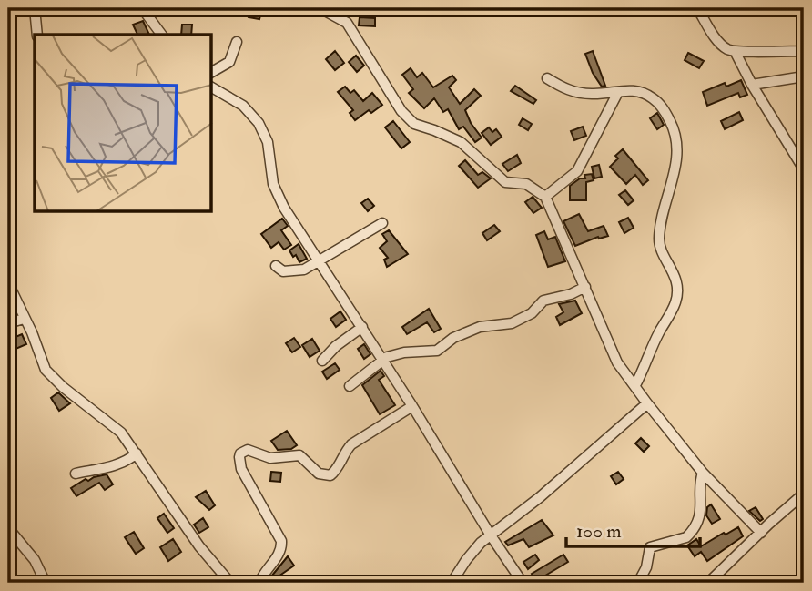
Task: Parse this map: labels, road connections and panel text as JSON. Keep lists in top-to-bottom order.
{
  "scale_bar": "100 m"
}
